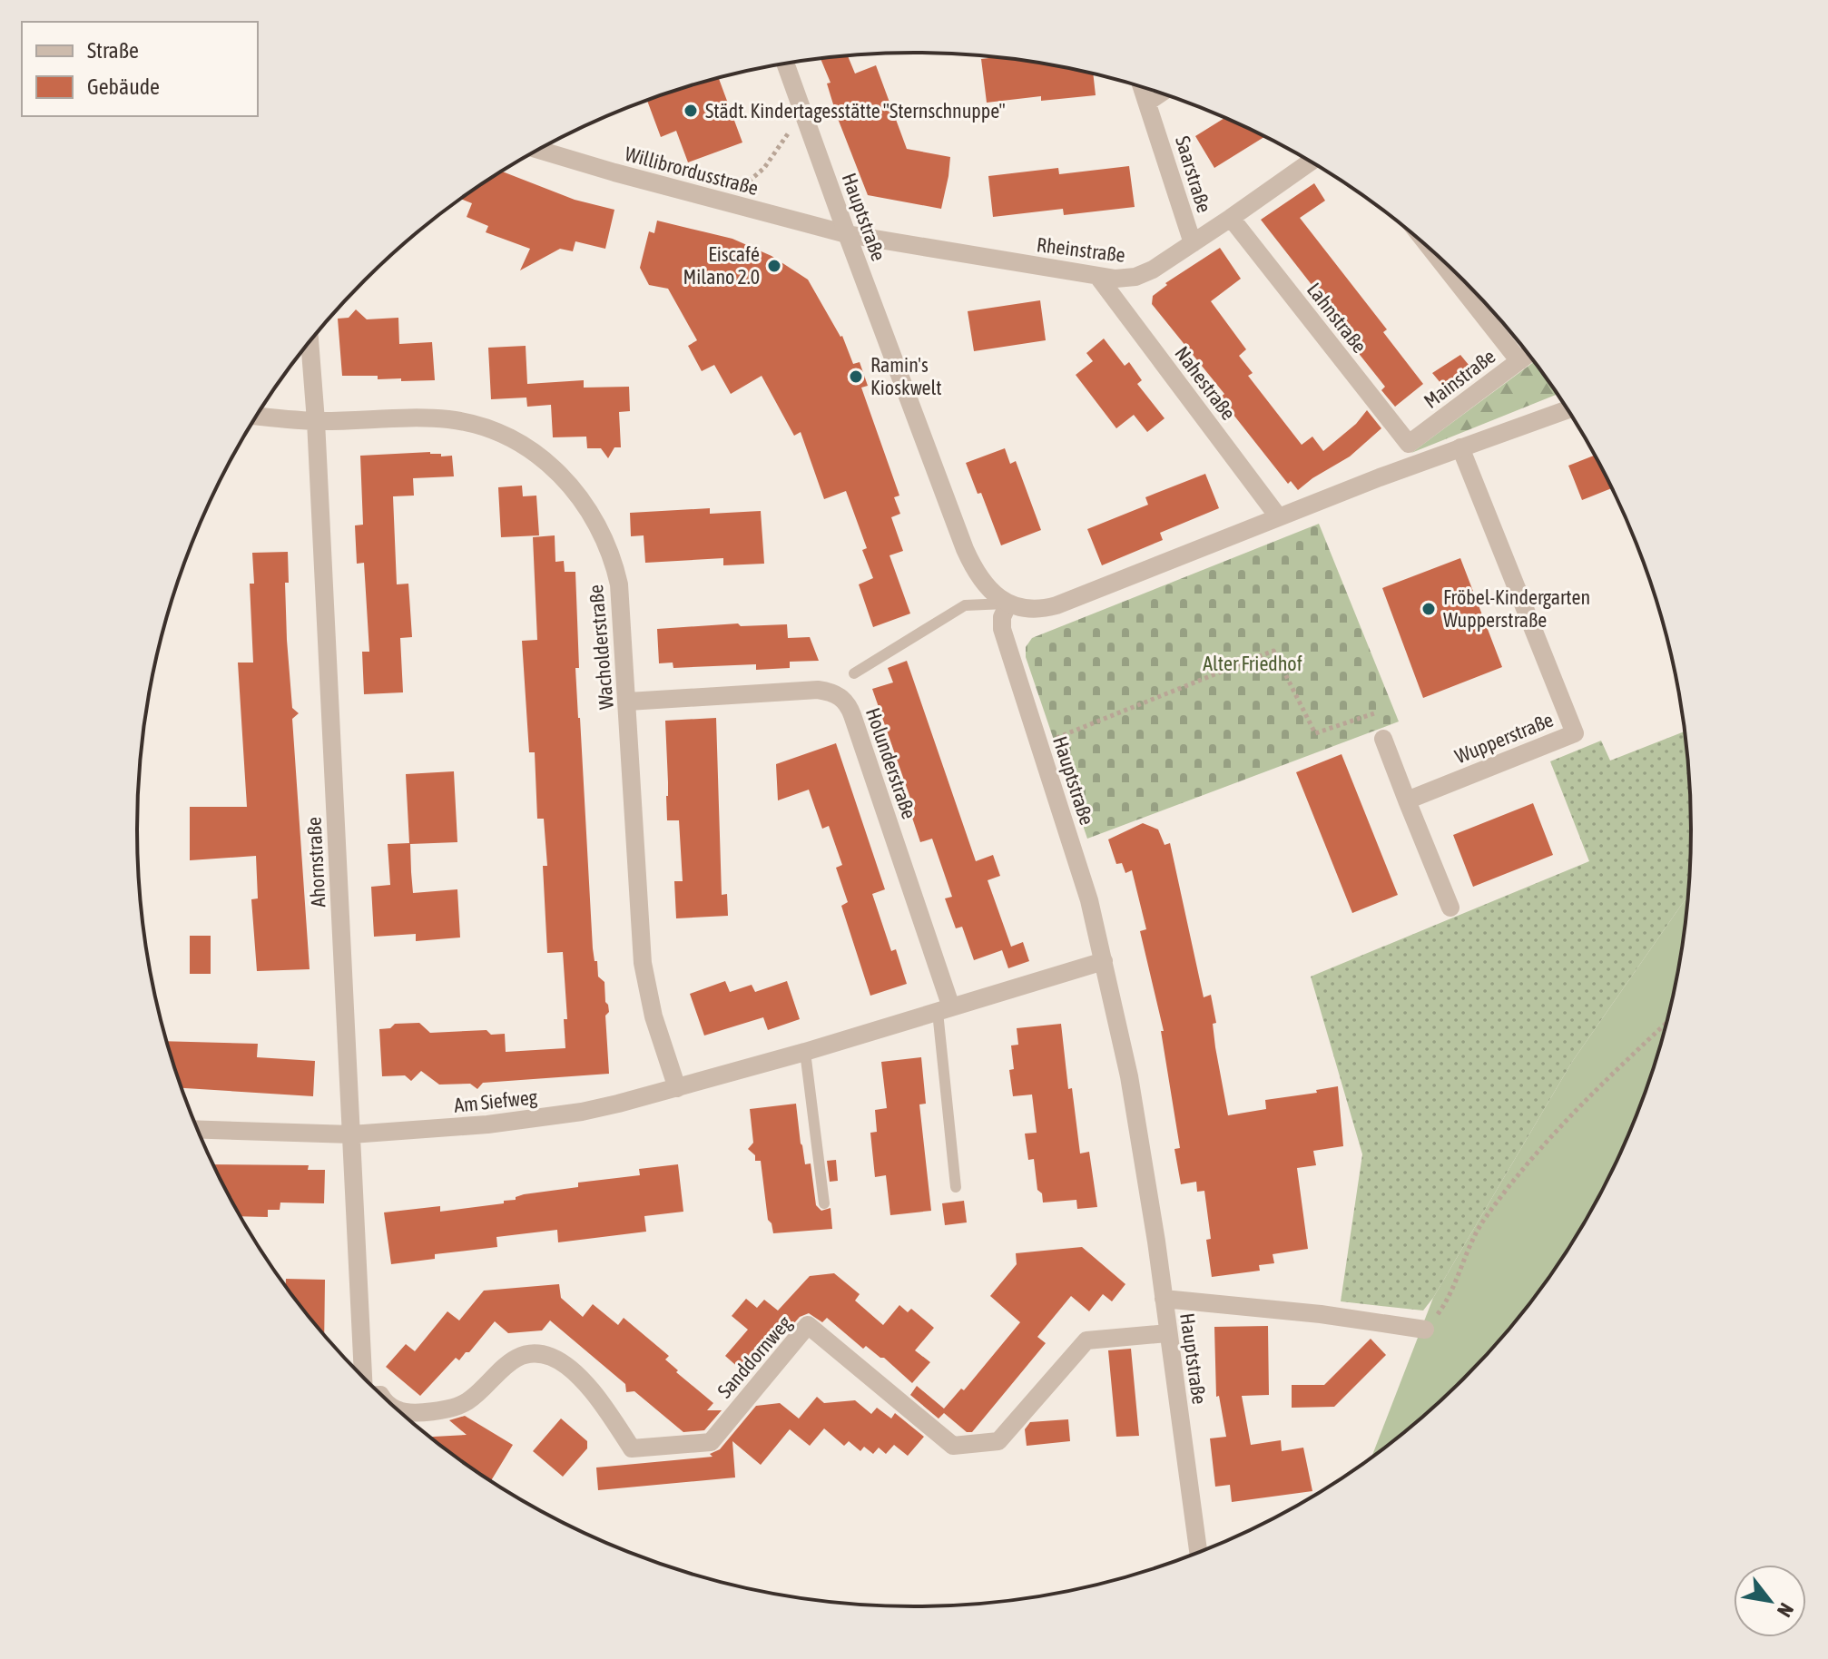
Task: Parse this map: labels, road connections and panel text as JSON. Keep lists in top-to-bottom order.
{
  "streets": {
    "street": [
      "Willibrordusstraße",
      "Saarstraße",
      "Hauptstraße",
      "Rheinstraße",
      "Lahnstraße",
      "Mainstraße",
      "Nahestraße",
      "Wacholderstraße",
      "Wupperstraße",
      "Holunderstraße",
      "Ahornstraße",
      "Am Siefweg",
      "Sanddornweg"
    ]
  },
  "crossings": [
    ["Willibrordusstraße", "Hauptstraße"],
    ["Willibrordusstraße", "Rheinstraße"],
    ["Saarstraße", "Rheinstraße"],
    ["Hauptstraße", "Rheinstraße"],
    ["Hauptstraße", "Am Siefweg"],
    ["Hauptstraße", "Sanddornweg"],
    ["Rheinstraße", "Lahnstraße"],
    ["Rheinstraße", "Nahestraße"],
    ["Lahnstraße", "Mainstraße"],
    ["Wacholderstraße", "Holunderstraße"],
    ["Wacholderstraße", "Ahornstraße"],
    ["Wacholderstraße", "Am Siefweg"],
    ["Holunderstraße", "Am Siefweg"],
    ["Ahornstraße", "Am Siefweg"]
  ],
  "parks": ["Alter Friedhof"],
  "places": [
    "Städt. Kindertagesstätte \"Sternschnuppe\"",
    "Eiscafé Milano 2.0",
    "Ramin's Kioskwelt",
    "Fröbel-Kindergarten Wupperstraße"
  ],
  "legend": ["Straße", "Gebäude"],
  "north": "bottom right"
}
